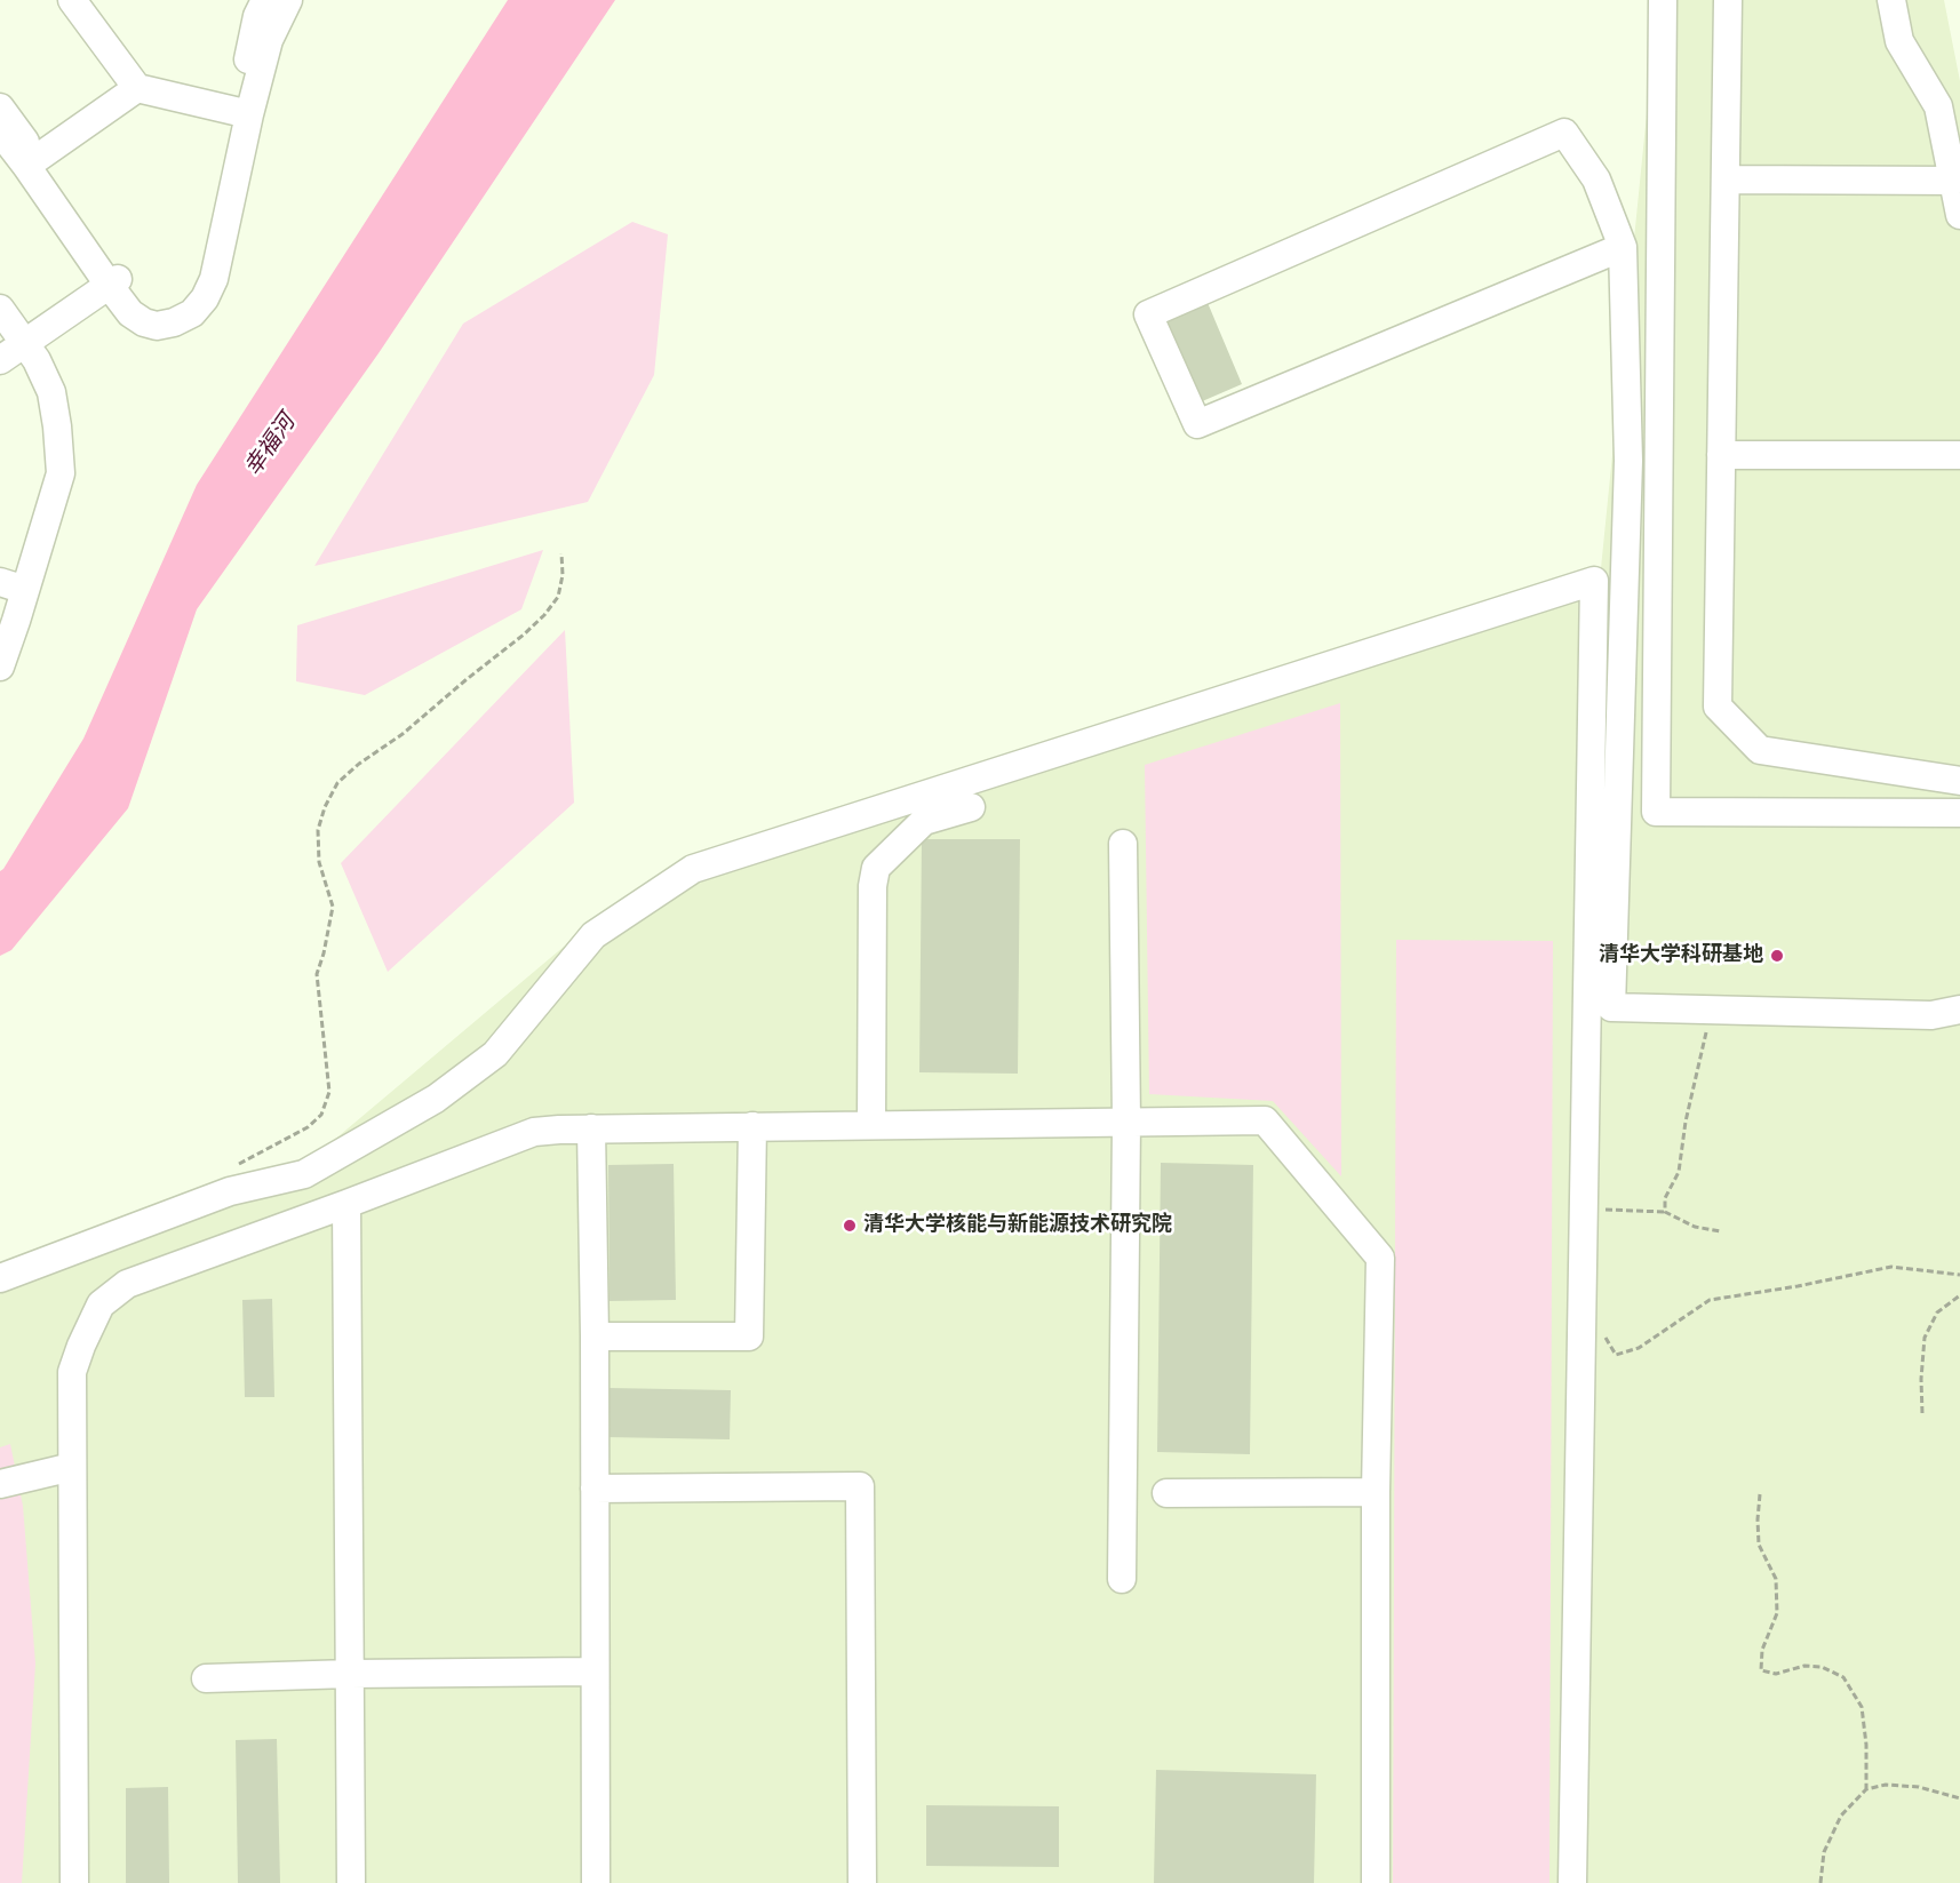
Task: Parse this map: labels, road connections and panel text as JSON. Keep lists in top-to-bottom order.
{
  "water": ["幸福河"],
  "places": ["清华大学科研基地", "清华大学核能与新能源技术研究院"]
}
